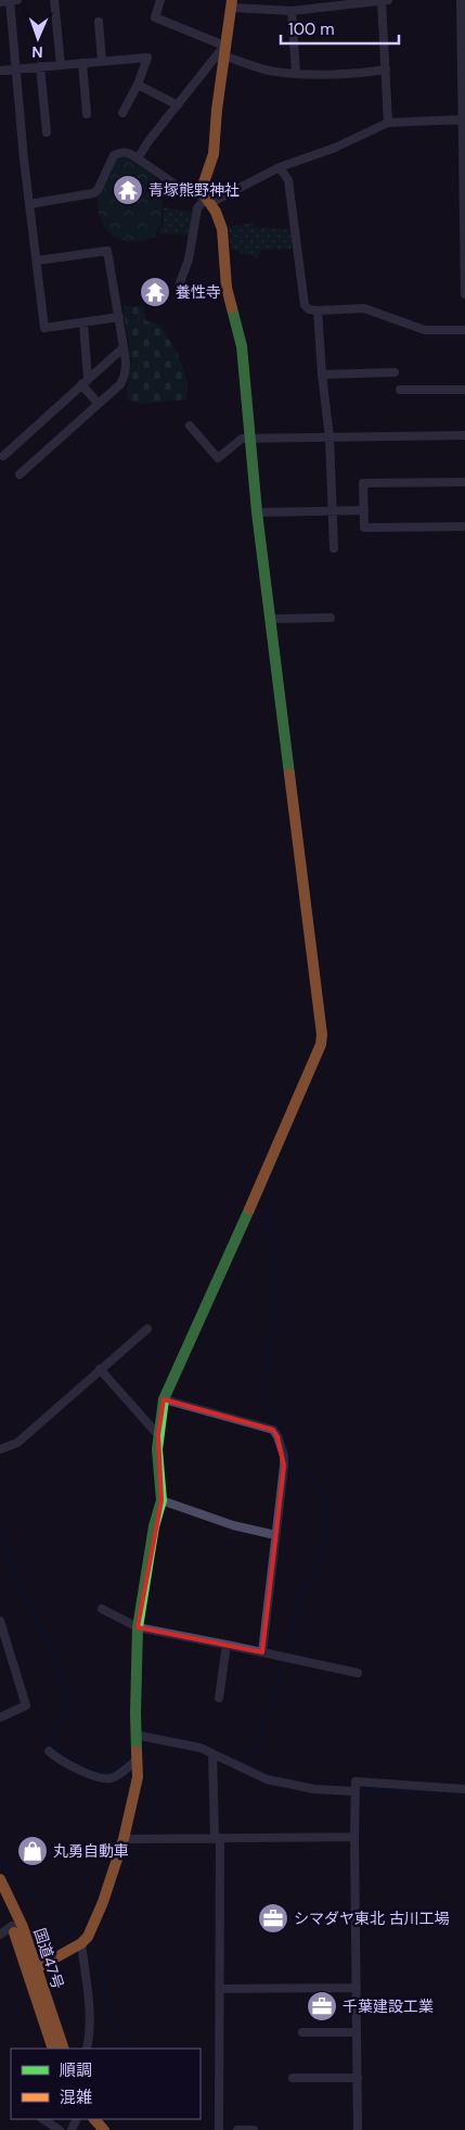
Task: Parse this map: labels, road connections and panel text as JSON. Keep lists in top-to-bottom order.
{
  "streets": {
    "main road": ["国道47号"]
  },
  "places": {
    "temple": ["青塚熊野神社", "養性寺"],
    "shop": ["丸勇自動車"],
    "office": ["シマダヤ東北 古川工場", "千葉建設工業"]
  },
  "legend": ["順調", "混雑"],
  "scale_bar": "100 m",
  "north": "bottom"
}
